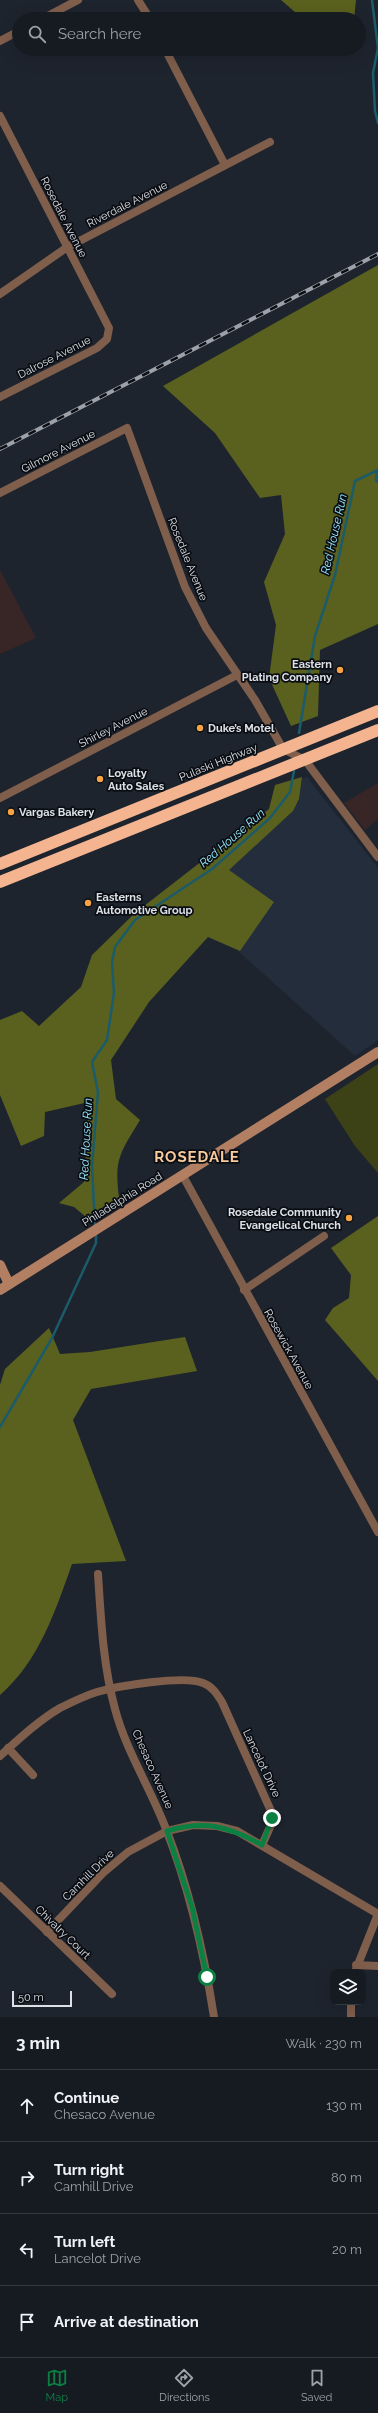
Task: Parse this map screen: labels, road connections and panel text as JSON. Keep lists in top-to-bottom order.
{
  "streets": {
    "highway": ["Pulaski Highway"],
    "main road": ["Philadelphia Road"],
    "street": [
      "Riverdale Avenue",
      "Rosedale Avenue",
      "Dalrose Avenue",
      "Gilmore Avenue",
      "Shirley Avenue",
      "Rosewick Avenue",
      "Lancelot Drive",
      "Chesaco Avenue",
      "Camhill Drive",
      "Chivalry Court"
    ]
  },
  "crossings": [
    ["Riverdale Avenue", "Rosedale Avenue"],
    ["Rosedale Avenue", "Dalrose Avenue"],
    ["Rosedale Avenue", "Gilmore Avenue"],
    ["Rosedale Avenue", "Shirley Avenue"],
    ["Rosedale Avenue", "Pulaski Highway"],
    ["Philadelphia Road", "Rosewick Avenue"],
    ["Lancelot Drive", "Chesaco Avenue"],
    ["Lancelot Drive", "Camhill Drive"],
    ["Chesaco Avenue", "Camhill Drive"],
    ["Camhill Drive", "Chivalry Court"]
  ],
  "districts": ["ROSEDALE"],
  "water": ["Red House Run"],
  "places": [
    "Eastern Plating Company",
    "Duke’s Motel",
    "Loyalty Auto Sales",
    "Vargas Bakery",
    "Easterns Automotive Group",
    "Rosedale Community Evangelical Church"
  ],
  "scale_bar": "50 m",
  "page": {
    "search": "Search here",
    "scale": "50 m",
    "heading": ["3 min", "Walk · 230 m"],
    "list": [
      ["Continue", "Chesaco Avenue", "130 m"],
      ["Turn right", "Camhill Drive", "80 m"],
      ["Turn left", "Lancelot Drive", "20 m"],
      "Arrive at destination"
    ],
    "nav": ["Map", "Directions", "Saved"]
  }
}
